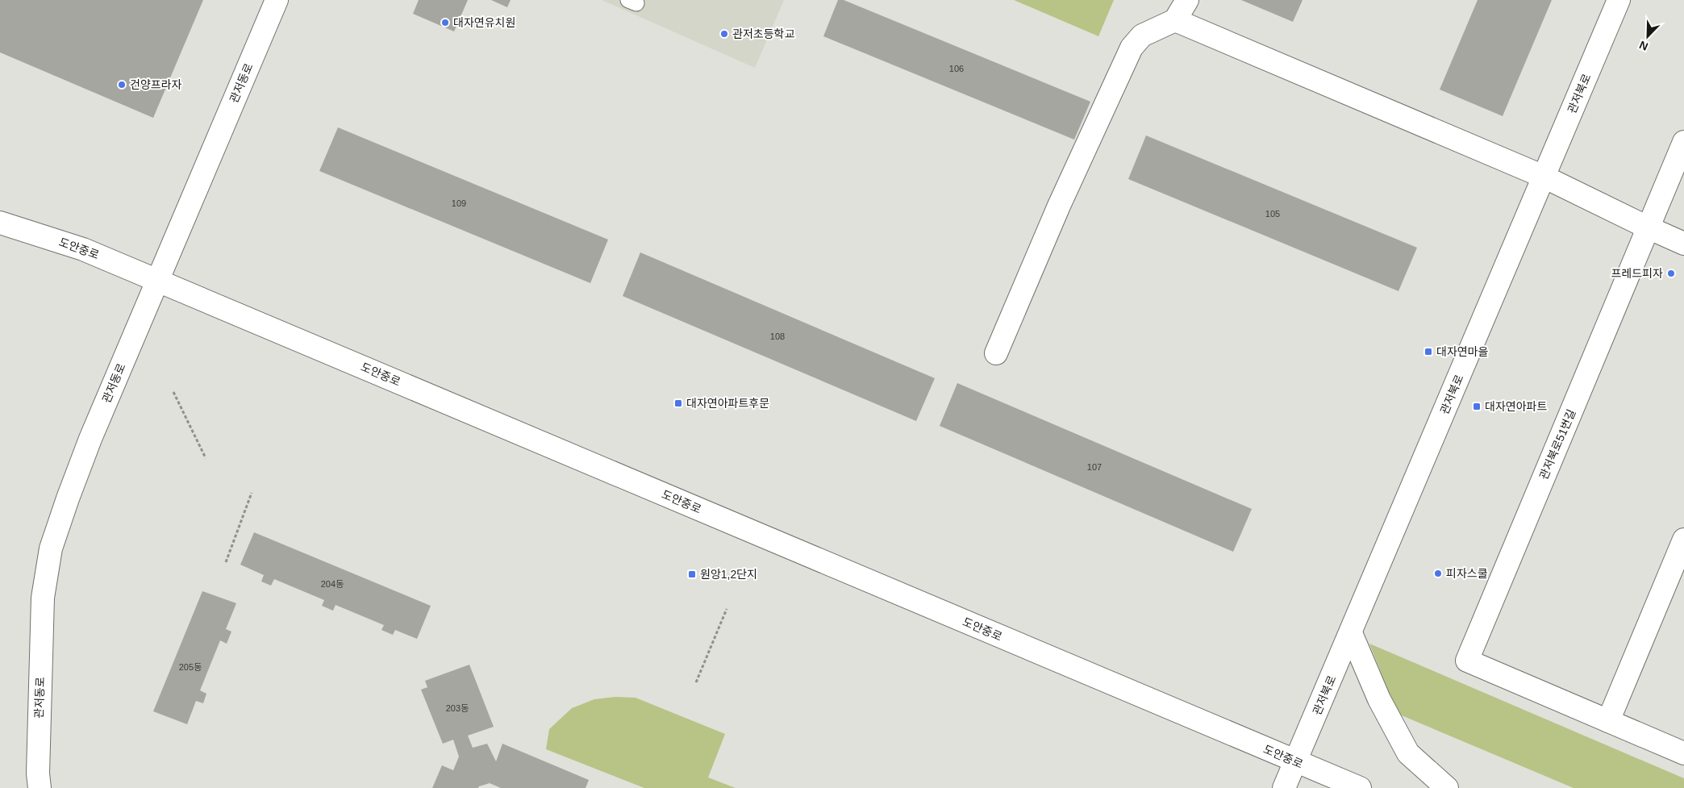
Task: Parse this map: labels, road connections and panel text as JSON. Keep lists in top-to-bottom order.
{
  "streets": {
    "street": [
      "관저동로",
      "관저북로",
      "도안중로",
      "관저북로51번길"
    ]
  },
  "crossings": [
    ["관저동로", "도안중로"],
    ["관저북로", "도안중로"]
  ],
  "places": {
    "other": [
      "대자연유치원",
      "관저초등학교",
      "건양프라자",
      "프레드피자",
      "피자스쿨"
    ],
    "transit": [
      "대자연마을",
      "대자연아파트후문",
      "대자연아파트",
      "원앙1,2단지"
    ]
  },
  "house_numbers": [
    "106",
    "109",
    "105",
    "108",
    "107",
    "204동",
    "205동",
    "203동"
  ],
  "north": "bottom left"
}
